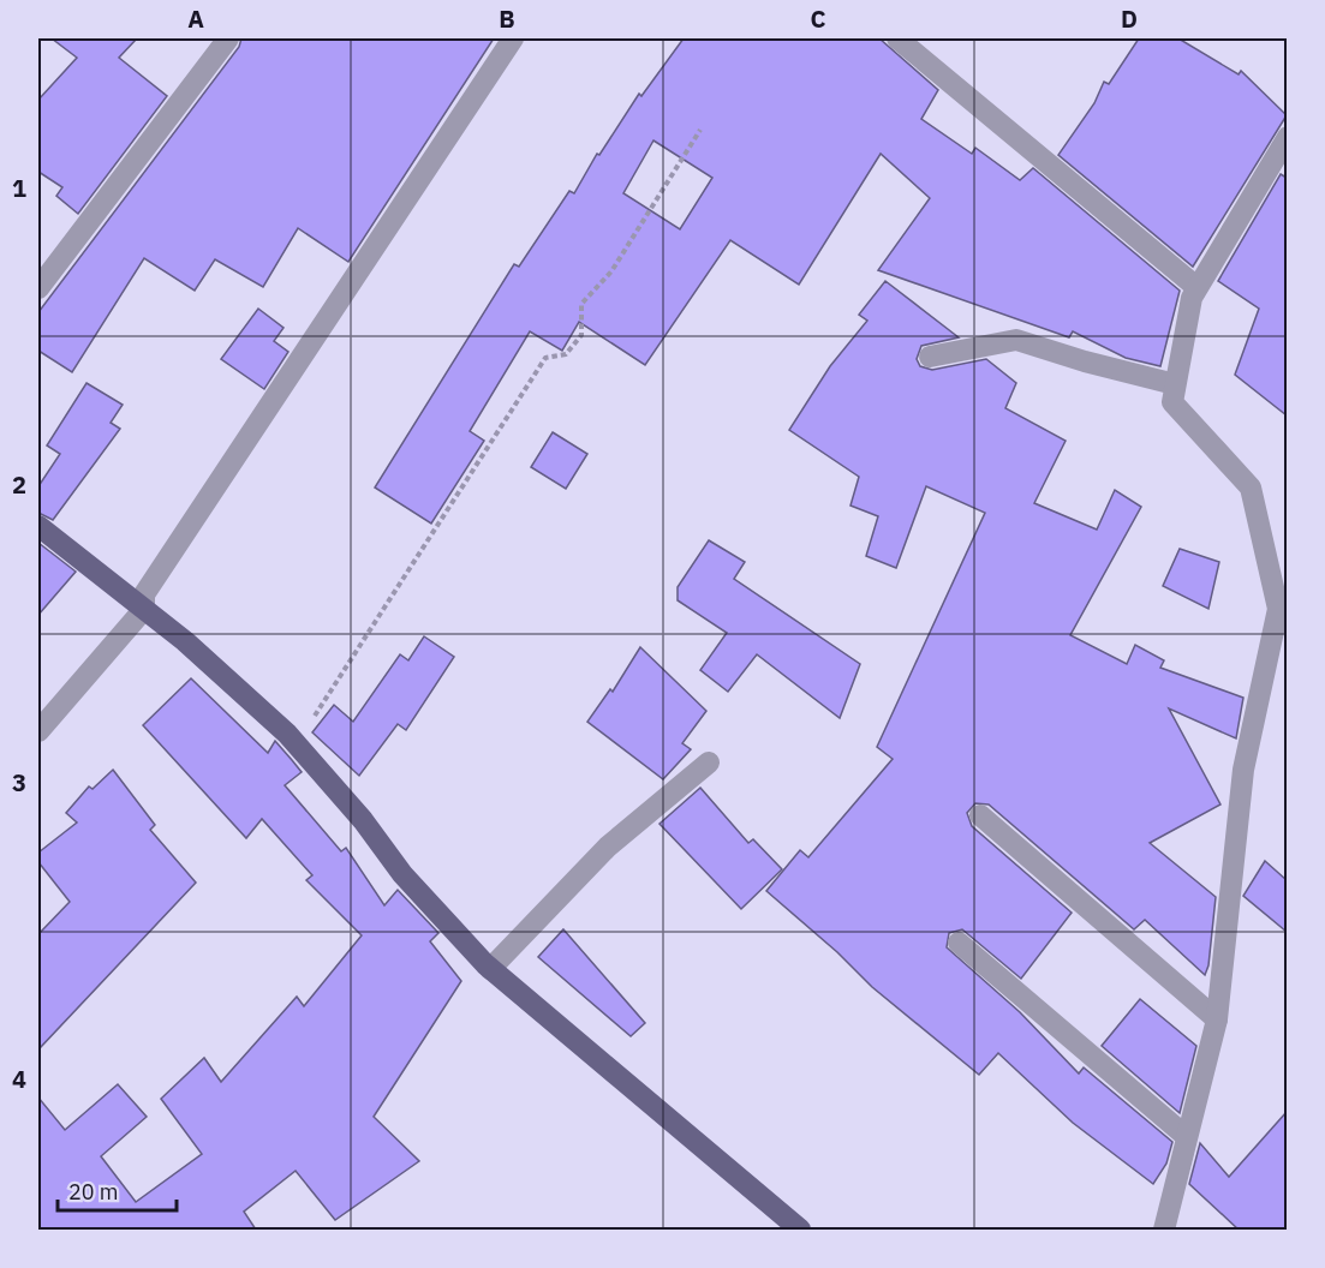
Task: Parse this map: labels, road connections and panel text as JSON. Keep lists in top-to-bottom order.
{
  "scale_bar": "20 m",
  "grid": {
    "columns": [
      "A",
      "B",
      "C",
      "D"
    ],
    "rows": [
      "1",
      "2",
      "3",
      "4"
    ]
  }
}
